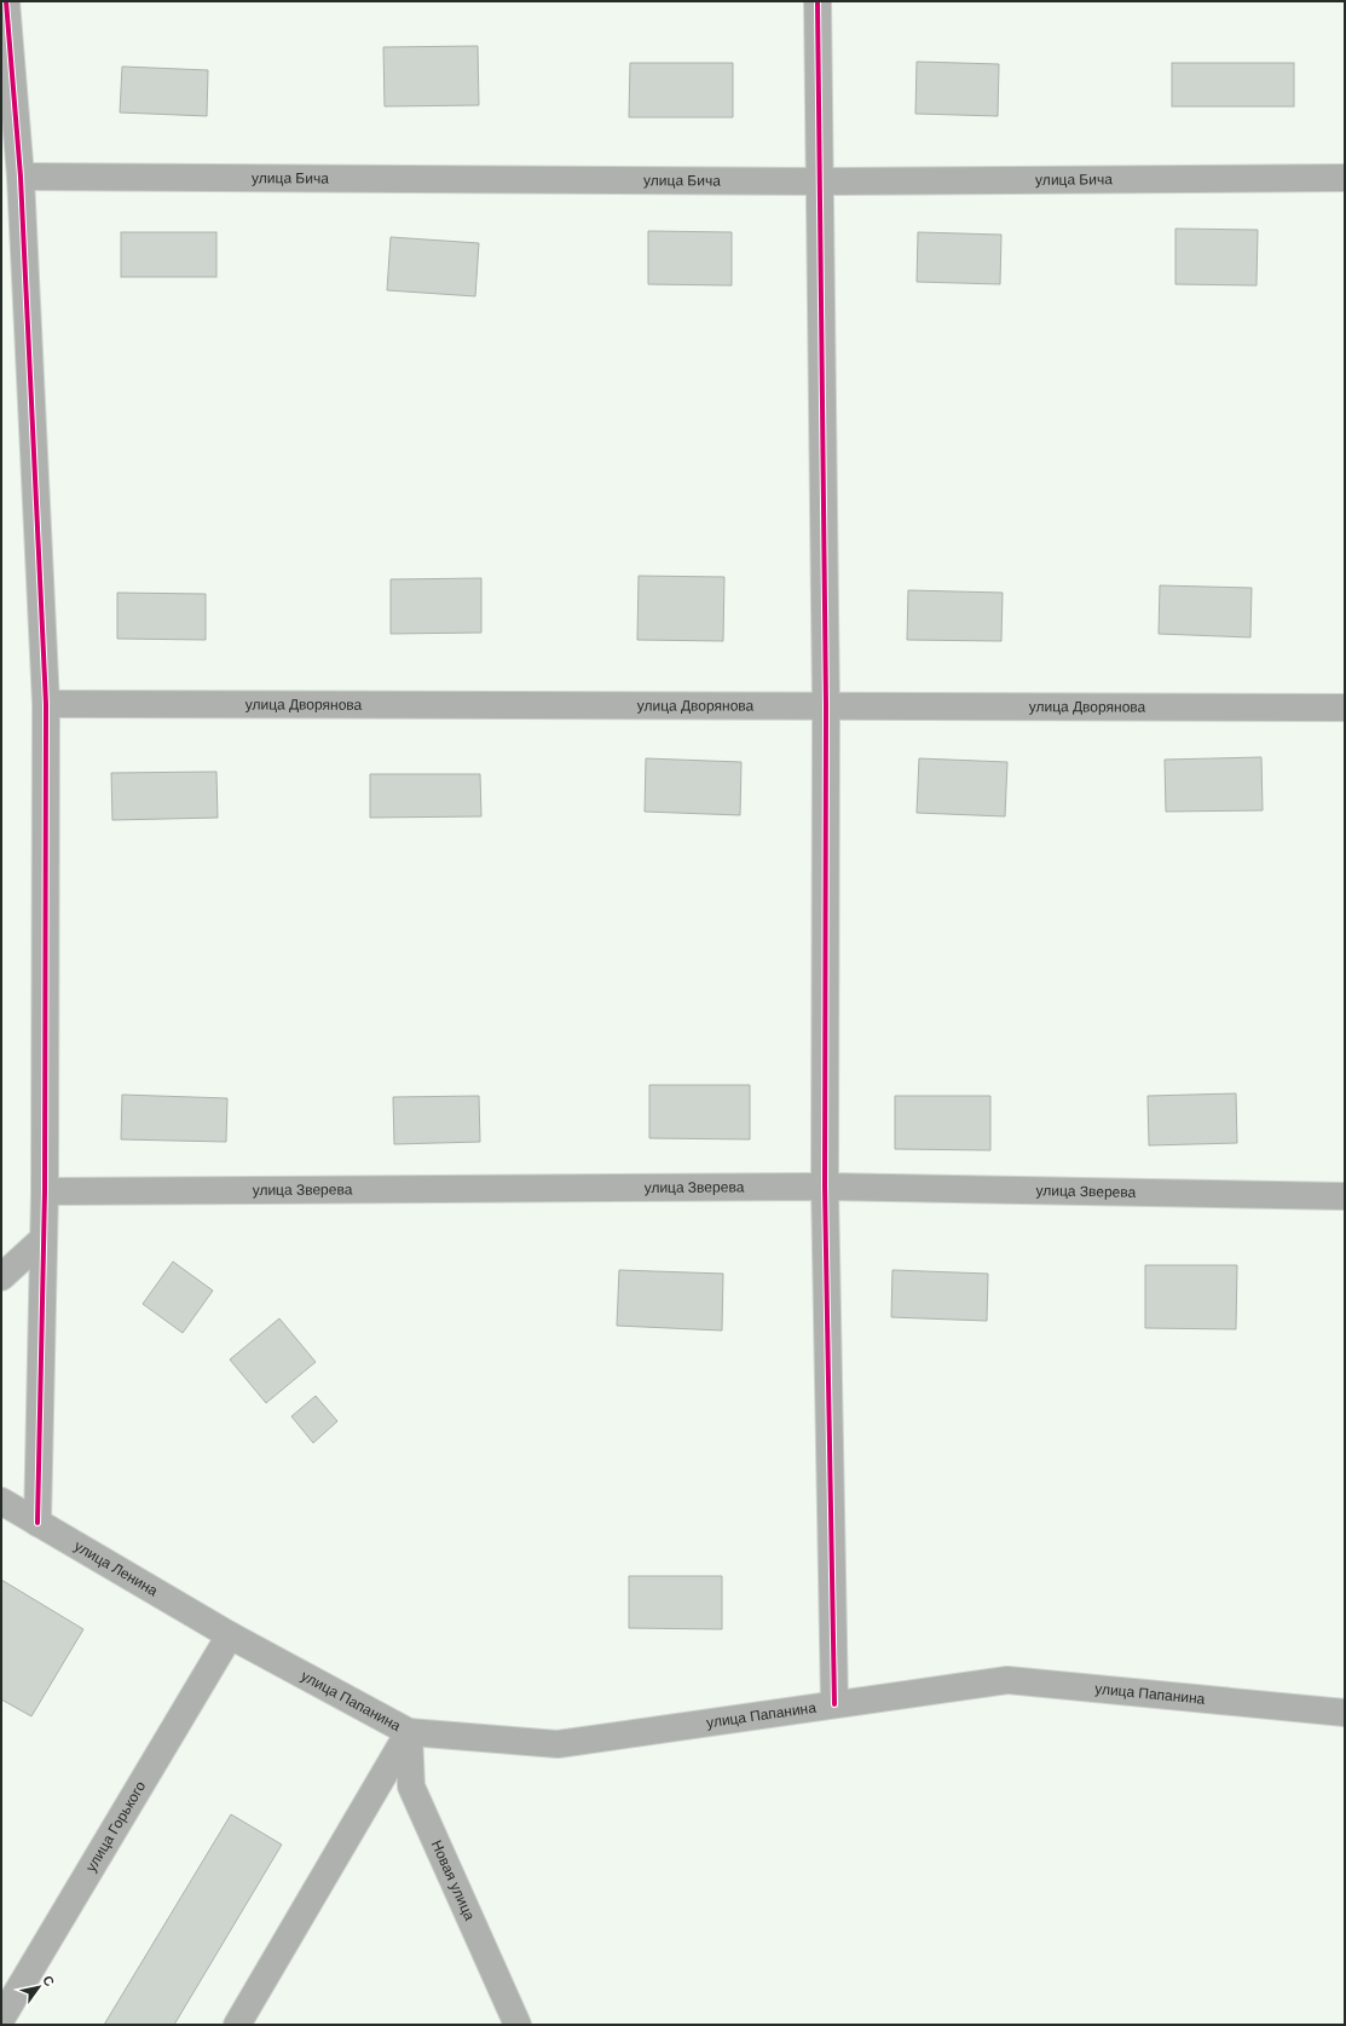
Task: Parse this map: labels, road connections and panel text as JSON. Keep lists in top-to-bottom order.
{
  "streets": {
    "street": [
      "улица Бича",
      "улица Дворянова",
      "улица Зверева",
      "улица Ленина",
      "улица Папанина",
      "улица Горького",
      "Новая улица"
    ]
  },
  "crossings": [
    ["улица Ленина", "улица Папанина"],
    ["улица Ленина", "улица Горького"],
    ["улица Папанина", "улица Горького"],
    ["улица Папанина", "Новая улица"]
  ],
  "north": "top right"
}
